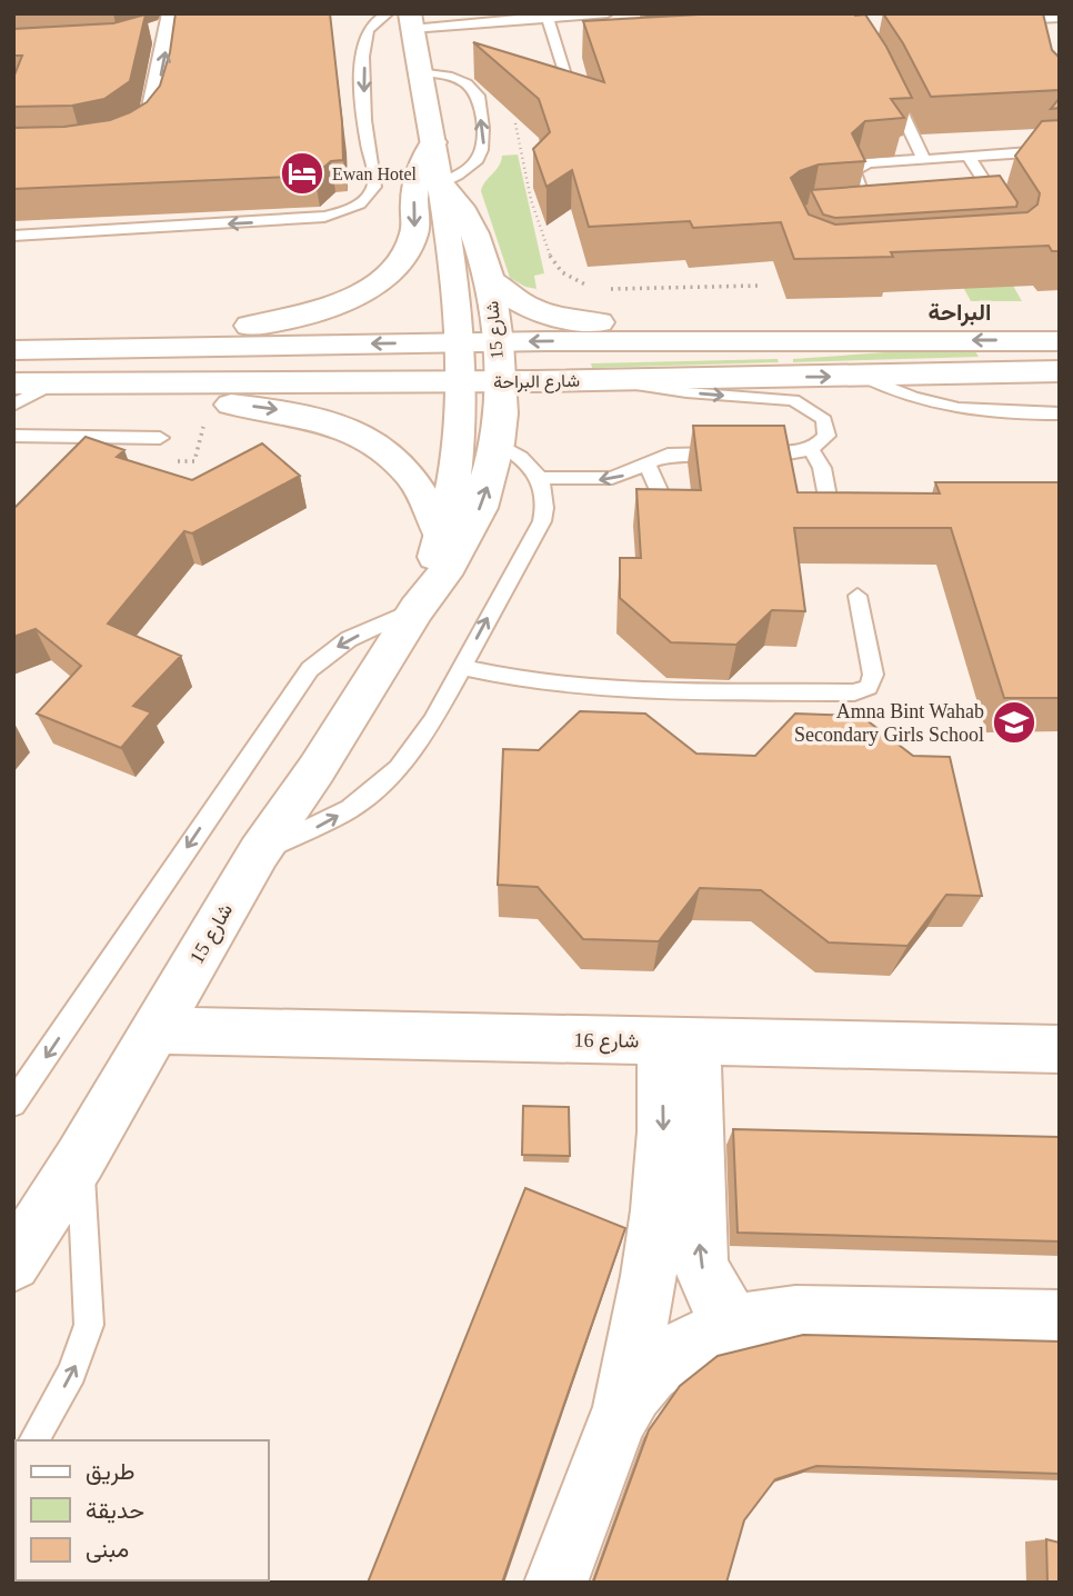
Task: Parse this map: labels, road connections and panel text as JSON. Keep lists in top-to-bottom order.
{
  "streets": {
    "street": ["شارع 15", "شارع البراحة", "شارع 16"]
  },
  "crossings": [
    ["شارع 15", "شارع البراحة"],
    ["شارع 15", "شارع 16"]
  ],
  "districts": ["البراحة"],
  "places": {
    "hotel": ["Ewan Hotel"],
    "school or university": ["Amna Bint Wahab Secondary Girls School"]
  },
  "legend": ["طريق", "حديقة", "مبنى"]
}
